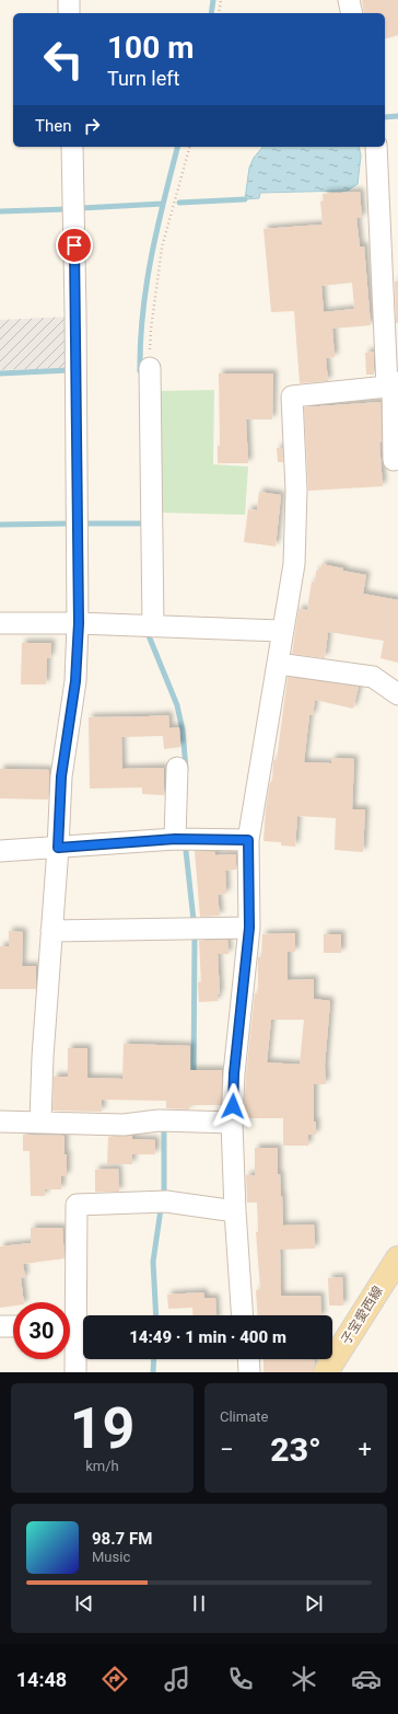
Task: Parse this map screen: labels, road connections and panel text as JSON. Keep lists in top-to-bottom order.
{
  "streets": {
    "main road": ["子宝愛西線"]
  },
  "page": {
    "turn": ["100 m", "Turn left"],
    "then": "Then",
    "limit": "30",
    "trip": "14:49 · 1 min · 400 m",
    "tile": [
      ["19", "km/h"],
      "Climate"
    ],
    "heat": ["−", "23°", "+"],
    "song": ["98.7 FM", "Music"],
    "tabs": "14:48"
  }
}
